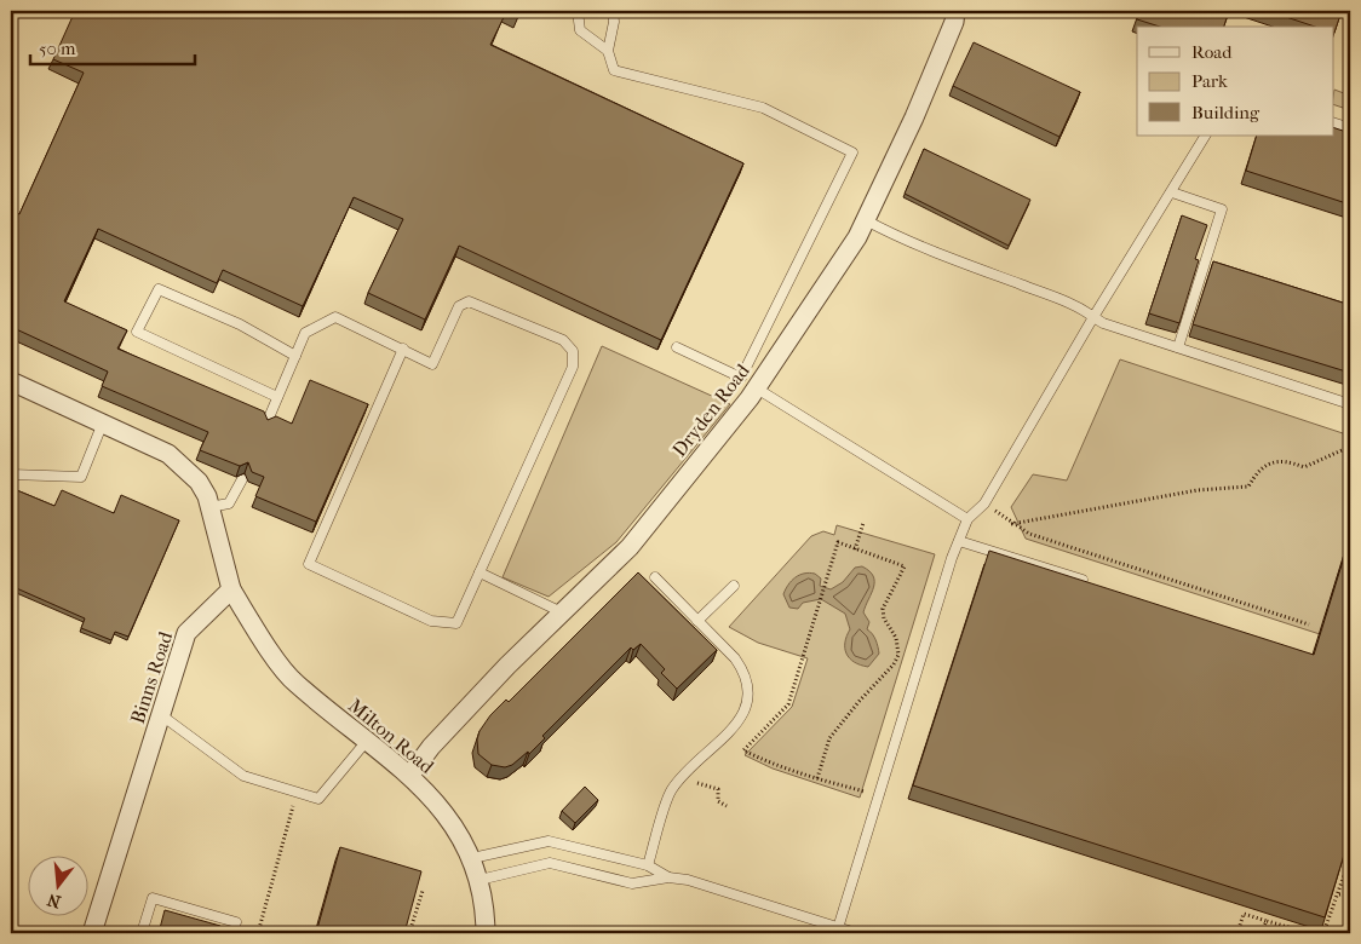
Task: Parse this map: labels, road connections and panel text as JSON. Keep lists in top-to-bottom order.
{
  "streets": {
    "street": ["Dryden Road", "Binns Road", "Milton Road"]
  },
  "crossings": [
    ["Dryden Road", "Milton Road"],
    ["Binns Road", "Milton Road"]
  ],
  "legend": ["Road", "Park", "Building"],
  "scale_bar": "50 m",
  "north": "bottom"
}
